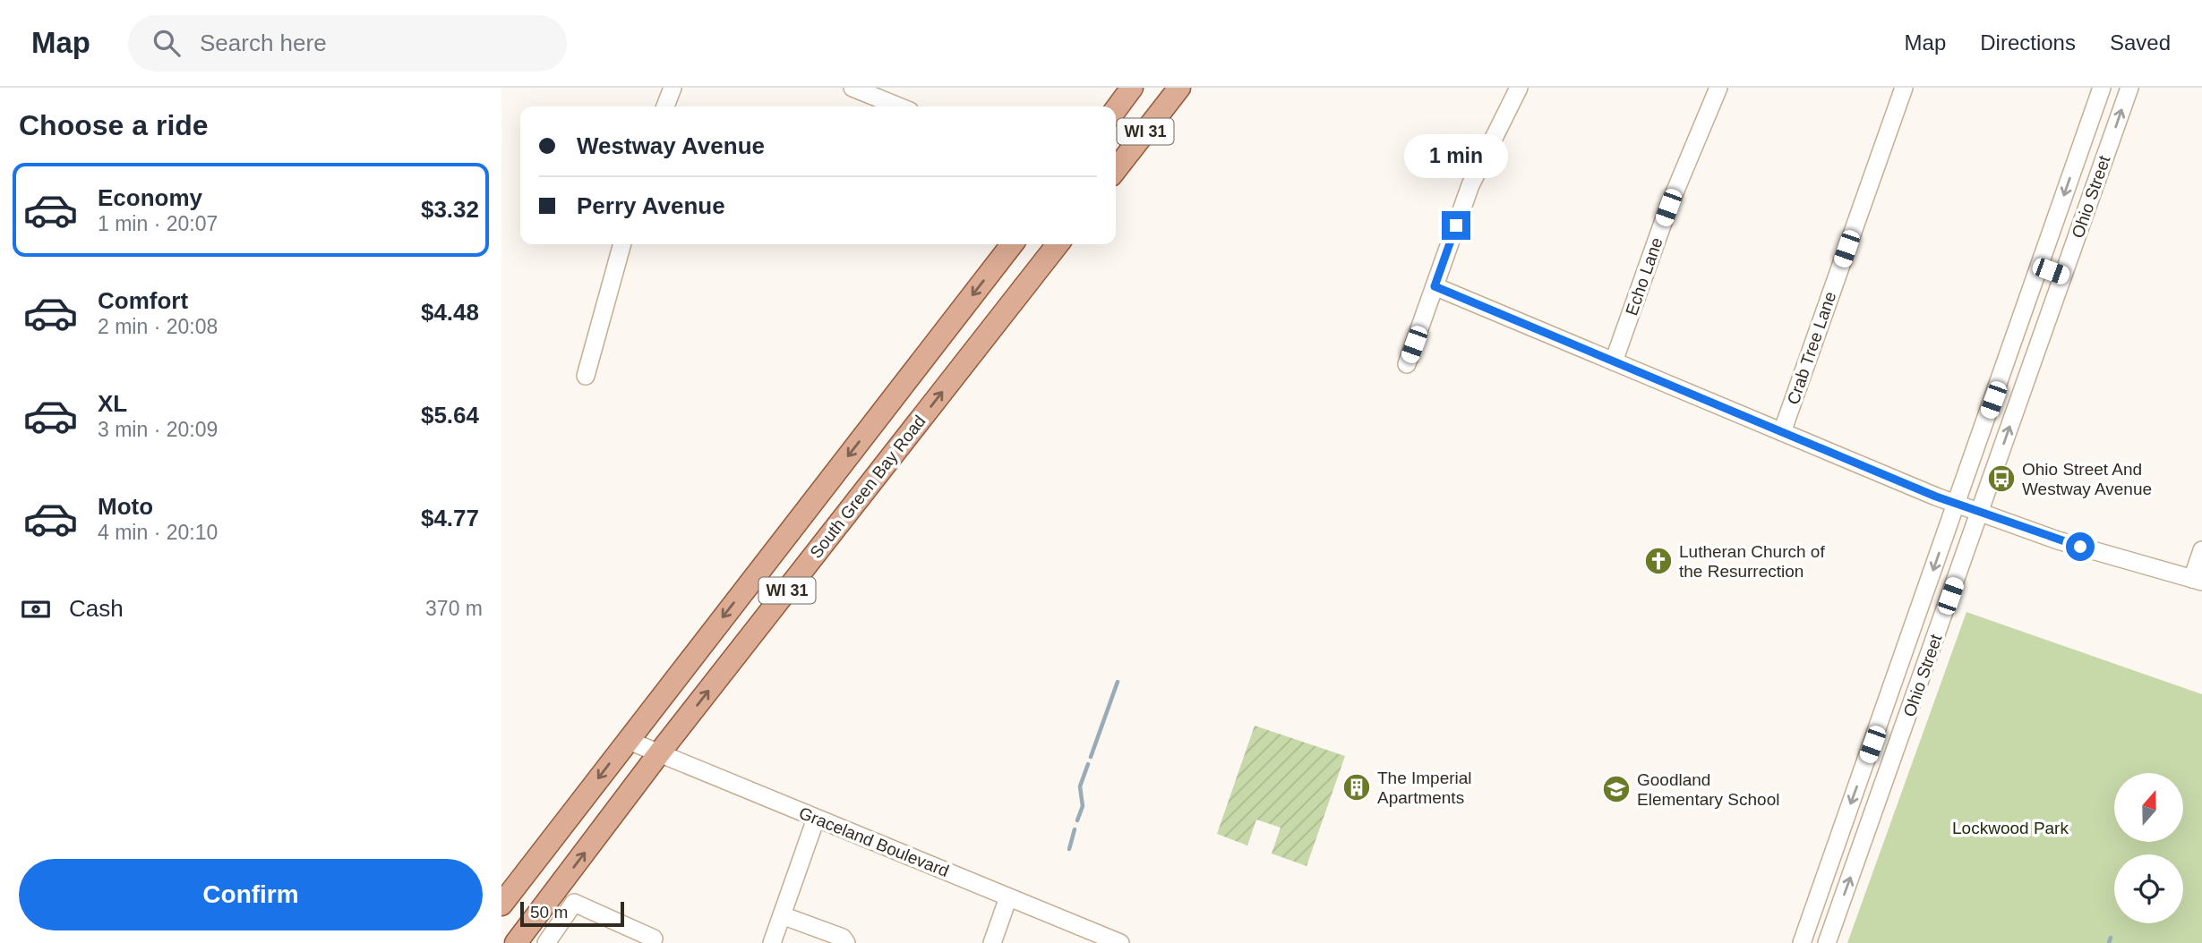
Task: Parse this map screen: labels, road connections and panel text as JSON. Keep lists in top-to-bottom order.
{
  "streets": {
    "main road": ["WI 31", "South Green Bay Road"],
    "street": [
      "Ohio Street",
      "Echo Lane",
      "Crab Tree Lane",
      "Graceland Boulevard"
    ]
  },
  "crossings": [
    ["South Green Bay Road", "Graceland Boulevard"]
  ],
  "parks": ["Lockwood Park"],
  "places": {
    "bus stop": ["Ohio Street And Westway Avenue"],
    "church": ["Lutheran Church of the Resurrection"],
    "building": ["The Imperial Apartments"],
    "school or university": ["Goodland Elementary School"]
  },
  "scale_bar": "50 m",
  "north": "top",
  "page": {
    "header": "Map",
    "search": "Search here",
    "nav": ["Map", "Directions", "Saved"],
    "heading": "Choose a ride",
    "banner": ["Westway Avenue", "Perry Avenue"],
    "bubble": "1 min",
    "list": [
      {
        "name": "Economy",
        "note": "1 min · 20:07",
        "value": "$3.32"
      },
      {
        "name": "Comfort",
        "note": "2 min · 20:08",
        "value": "$4.48"
      },
      {
        "name": "XL",
        "note": "3 min · 20:09",
        "value": "$5.64"
      },
      {
        "name": "Moto",
        "note": "4 min · 20:10",
        "value": "$4.77"
      }
    ],
    "pay": ["Cash", "370 m"],
    "buttons": "Confirm",
    "scale": "50 m"
  }
}
